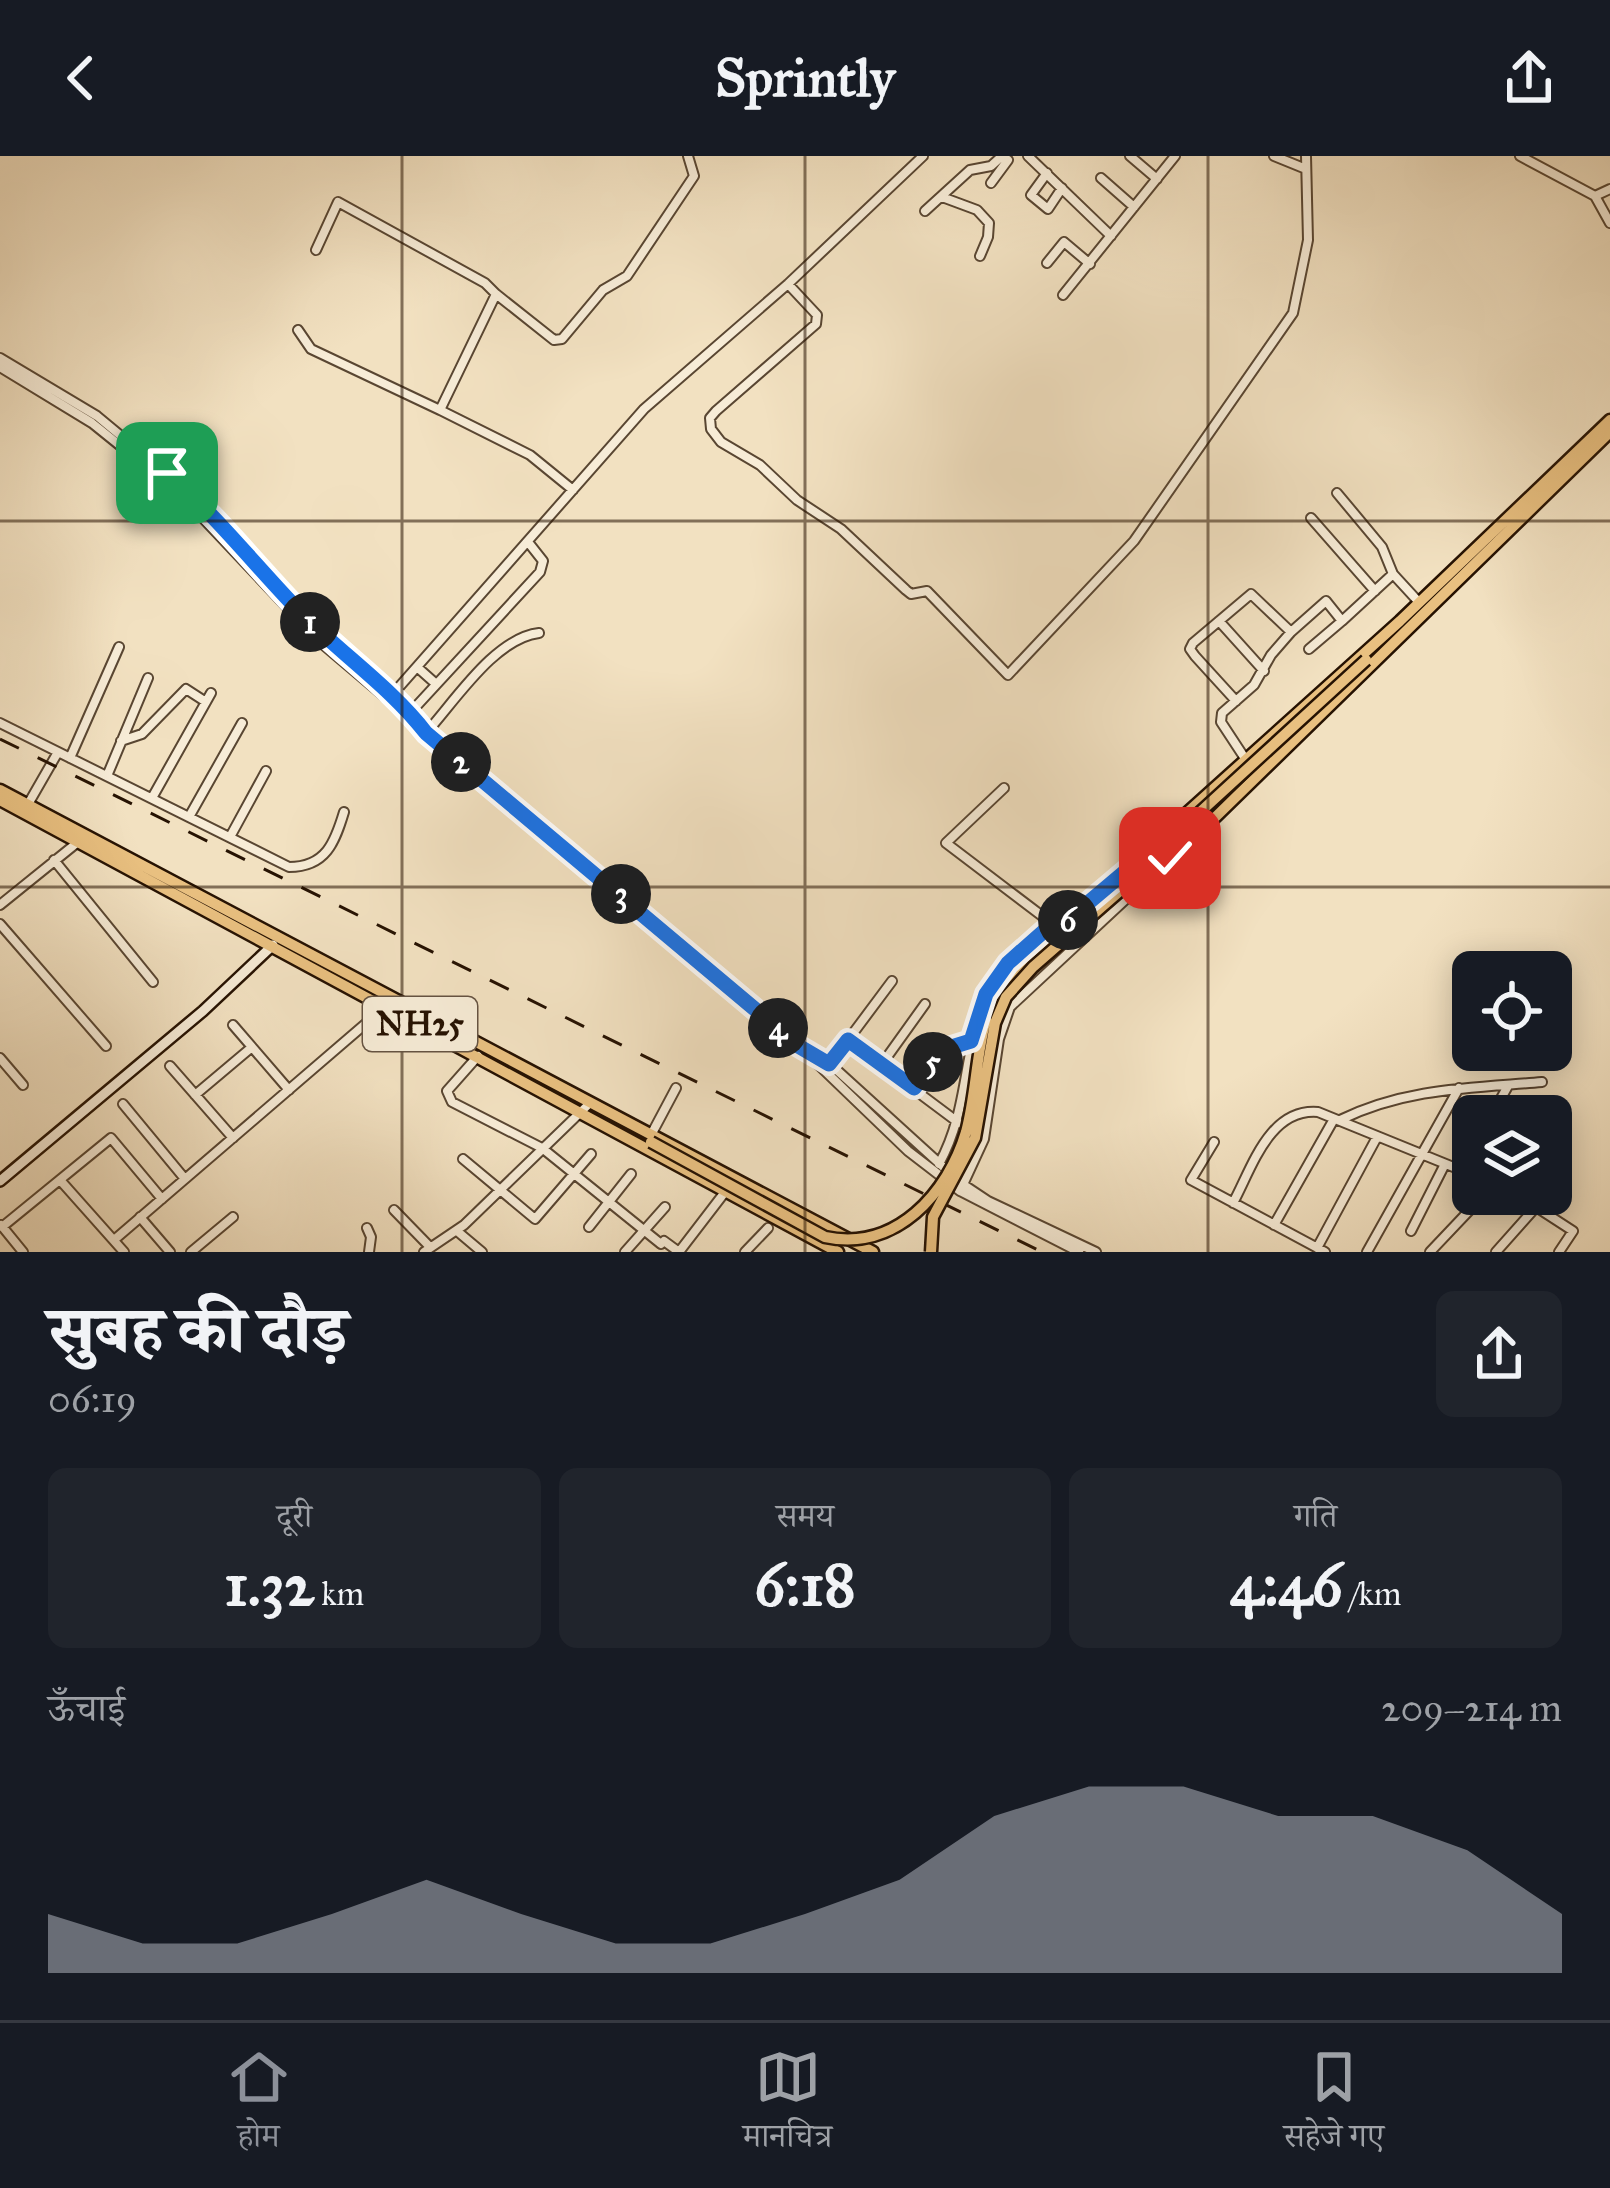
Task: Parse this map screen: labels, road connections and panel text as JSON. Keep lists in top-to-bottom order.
{
  "streets": {
    "main road": ["NH25"]
  },
  "page": {
    "header": "Sprintly",
    "pins": [
      "1",
      "2",
      "3",
      "6",
      "4",
      "5"
    ],
    "heading": ["सुबह की दौड़", "06:19"],
    "stats": [
      ["दूरी", "1.32 km"],
      ["समय", "6:18"],
      ["गति", "4:46 /km"]
    ],
    "chart": ["ऊँचाई", "209–214 m"],
    "tabs": ["होम", "मानचित्र", "सहेजे गए"]
  }
}
